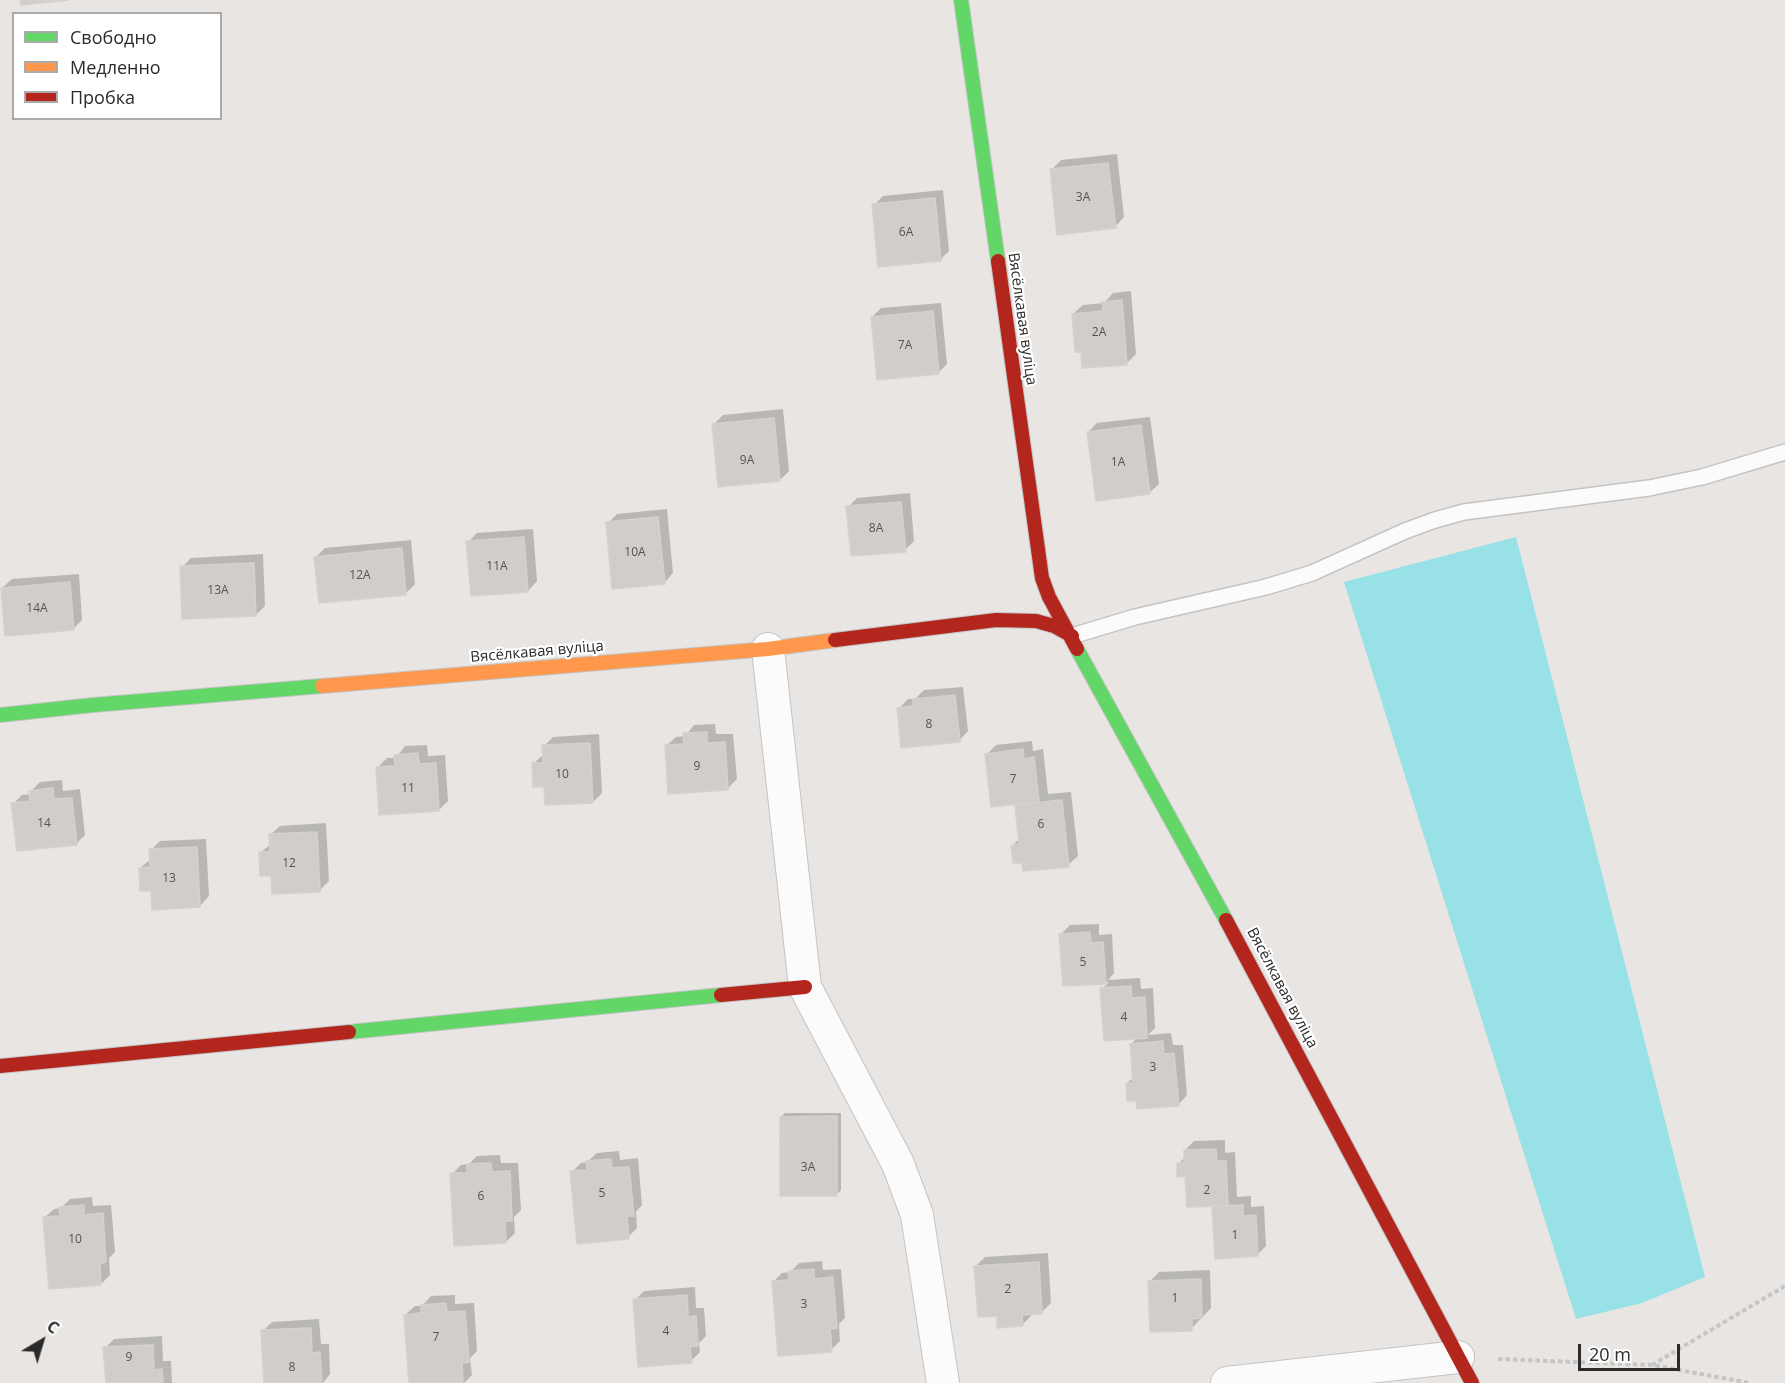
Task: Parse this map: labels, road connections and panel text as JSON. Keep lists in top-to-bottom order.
{
  "streets": {
    "street": ["Вясёлкавая вуліца"]
  },
  "house_numbers": [
    "3А",
    "6А",
    "2А",
    "7А",
    "9А",
    "1А",
    "8А",
    "10А",
    "11А",
    "12А",
    "13А",
    "14А",
    "8",
    "9",
    "10",
    "7",
    "11",
    "14",
    "6",
    "12",
    "13",
    "5",
    "4",
    "3",
    "3А",
    "2",
    "5",
    "6",
    "1",
    "10",
    "2",
    "1",
    "3",
    "4",
    "7",
    "9",
    "8"
  ],
  "legend": ["Свободно", "Медленно", "Пробка"],
  "scale_bar": "20 m",
  "north": "top right"
}
